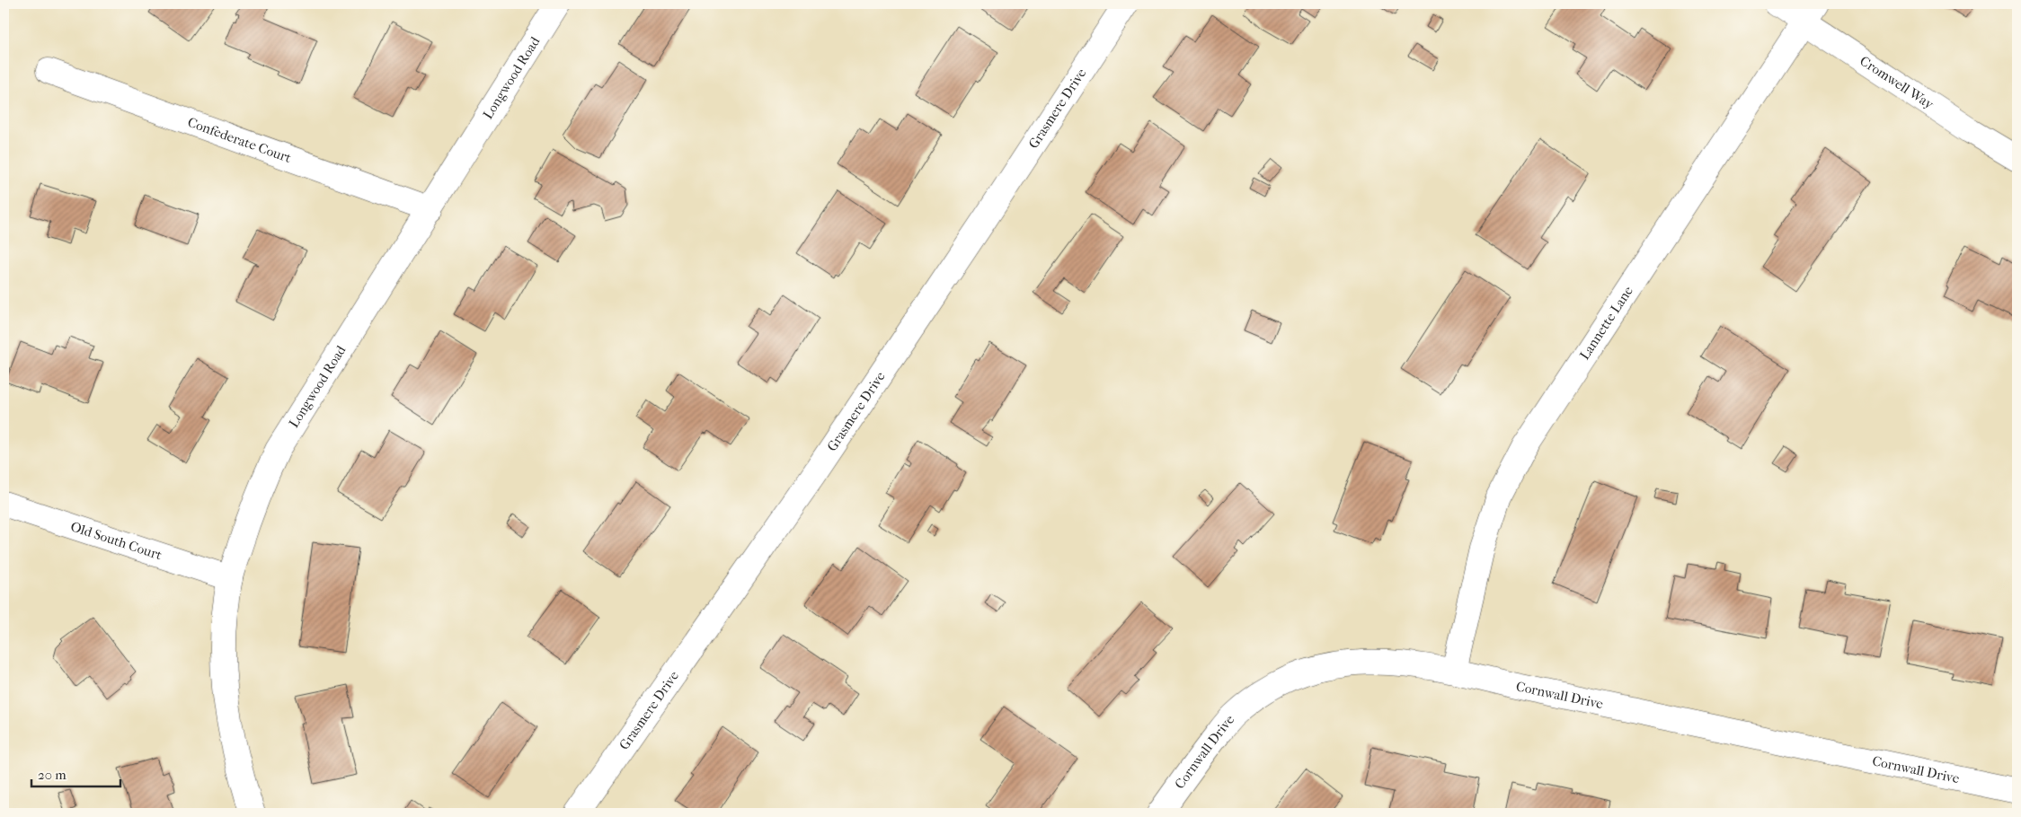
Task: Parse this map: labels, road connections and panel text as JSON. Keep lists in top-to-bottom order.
{
  "streets": {
    "street": [
      "Longwood Road",
      "Cromwell Way",
      "Grasmere Drive",
      "Confederate Court",
      "Lannette Lane",
      "Old South Court",
      "Cornwall Drive"
    ]
  },
  "crossings": [
    ["Longwood Road", "Confederate Court"],
    ["Longwood Road", "Old South Court"],
    ["Cromwell Way", "Lannette Lane"],
    ["Lannette Lane", "Cornwall Drive"]
  ],
  "scale_bar": "20 m"
}
